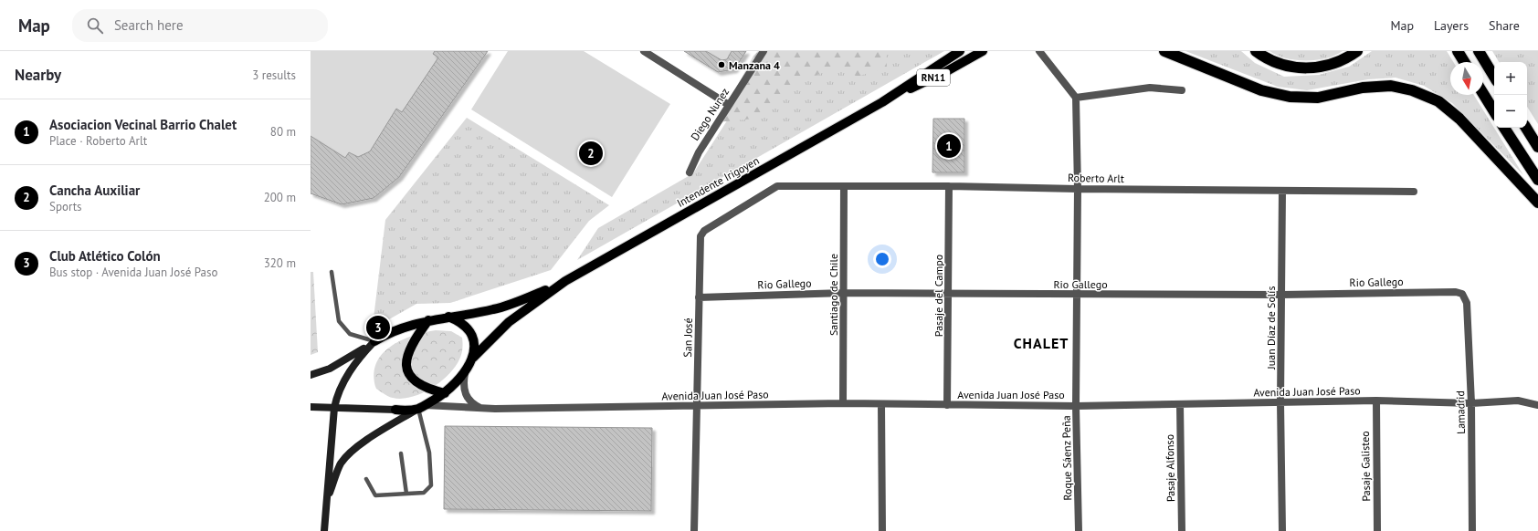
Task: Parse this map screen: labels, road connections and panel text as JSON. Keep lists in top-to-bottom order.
{
  "streets": {
    "main road": ["RN11", "Intendente Irigoyen"],
    "street": [
      "Diego Nunez",
      "Roberto Arlt",
      "Rio Gallego",
      "Santiago de Chile",
      "Pasaje del Campo",
      "Juan Díaz de Solís",
      "San José",
      "Avenida Juan José Paso",
      "Lamadrid",
      "Roque Sáenz Peña",
      "Pasaje Galisteo",
      "Pasaje Alfonso"
    ]
  },
  "crossings": [
    ["Roberto Arlt", "Santiago de Chile"],
    ["Roberto Arlt", "Pasaje del Campo"],
    ["Roberto Arlt", "Juan Díaz de Solís"],
    ["Roberto Arlt", "San José"],
    ["Roberto Arlt", "Roque Sáenz Peña"],
    ["Rio Gallego", "Santiago de Chile"],
    ["Rio Gallego", "Pasaje del Campo"],
    ["Rio Gallego", "Juan Díaz de Solís"],
    ["Rio Gallego", "San José"],
    ["Rio Gallego", "Lamadrid"],
    ["Rio Gallego", "Roque Sáenz Peña"],
    ["Santiago de Chile", "Avenida Juan José Paso"],
    ["Pasaje del Campo", "Avenida Juan José Paso"],
    ["Juan Díaz de Solís", "Avenida Juan José Paso"],
    ["San José", "Avenida Juan José Paso"],
    ["Avenida Juan José Paso", "Lamadrid"],
    ["Avenida Juan José Paso", "Roque Sáenz Peña"],
    ["Avenida Juan José Paso", "Pasaje Galisteo"],
    ["Avenida Juan José Paso", "Pasaje Alfonso"]
  ],
  "districts": ["CHALET"],
  "places": ["Manzana 4"],
  "north": "bottom",
  "page": {
    "header": "Map",
    "search": "Search here",
    "nav": ["Map", "Layers", "Share"],
    "heading": ["Nearby", "3 results"],
    "map_buttons": ["+", "−"],
    "list": [
      {
        "mark": "1",
        "name": "Asociacion Vecinal Barrio Chalet",
        "note": "Place · Roberto Arlt",
        "value": "80 m"
      },
      {
        "mark": "2",
        "name": "Cancha Auxiliar",
        "note": "Sports",
        "value": "200 m"
      },
      {
        "mark": "3",
        "name": "Club Atlético Colón",
        "note": "Bus stop · Avenida Juan José Paso",
        "value": "320 m"
      }
    ],
    "pins": ["1", "2", "3"]
  }
}
